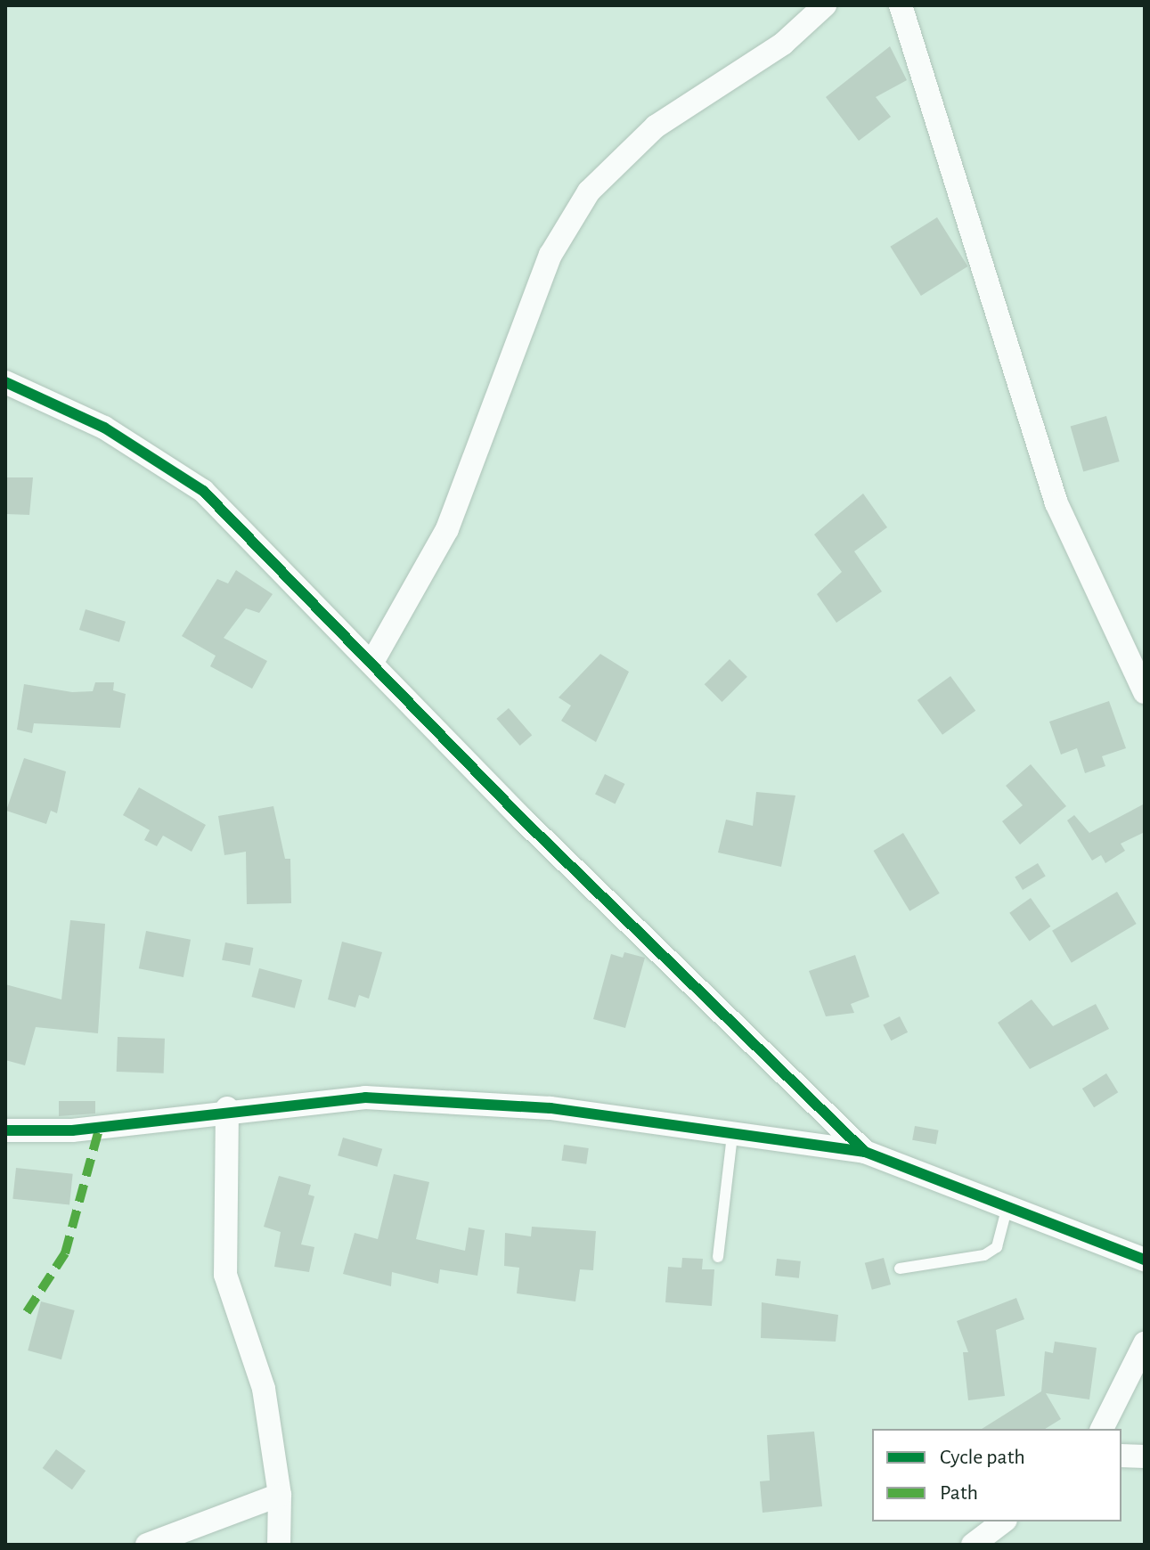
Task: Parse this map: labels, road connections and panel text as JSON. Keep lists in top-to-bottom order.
{
  "legend": ["Cycle path", "Path"]
}
